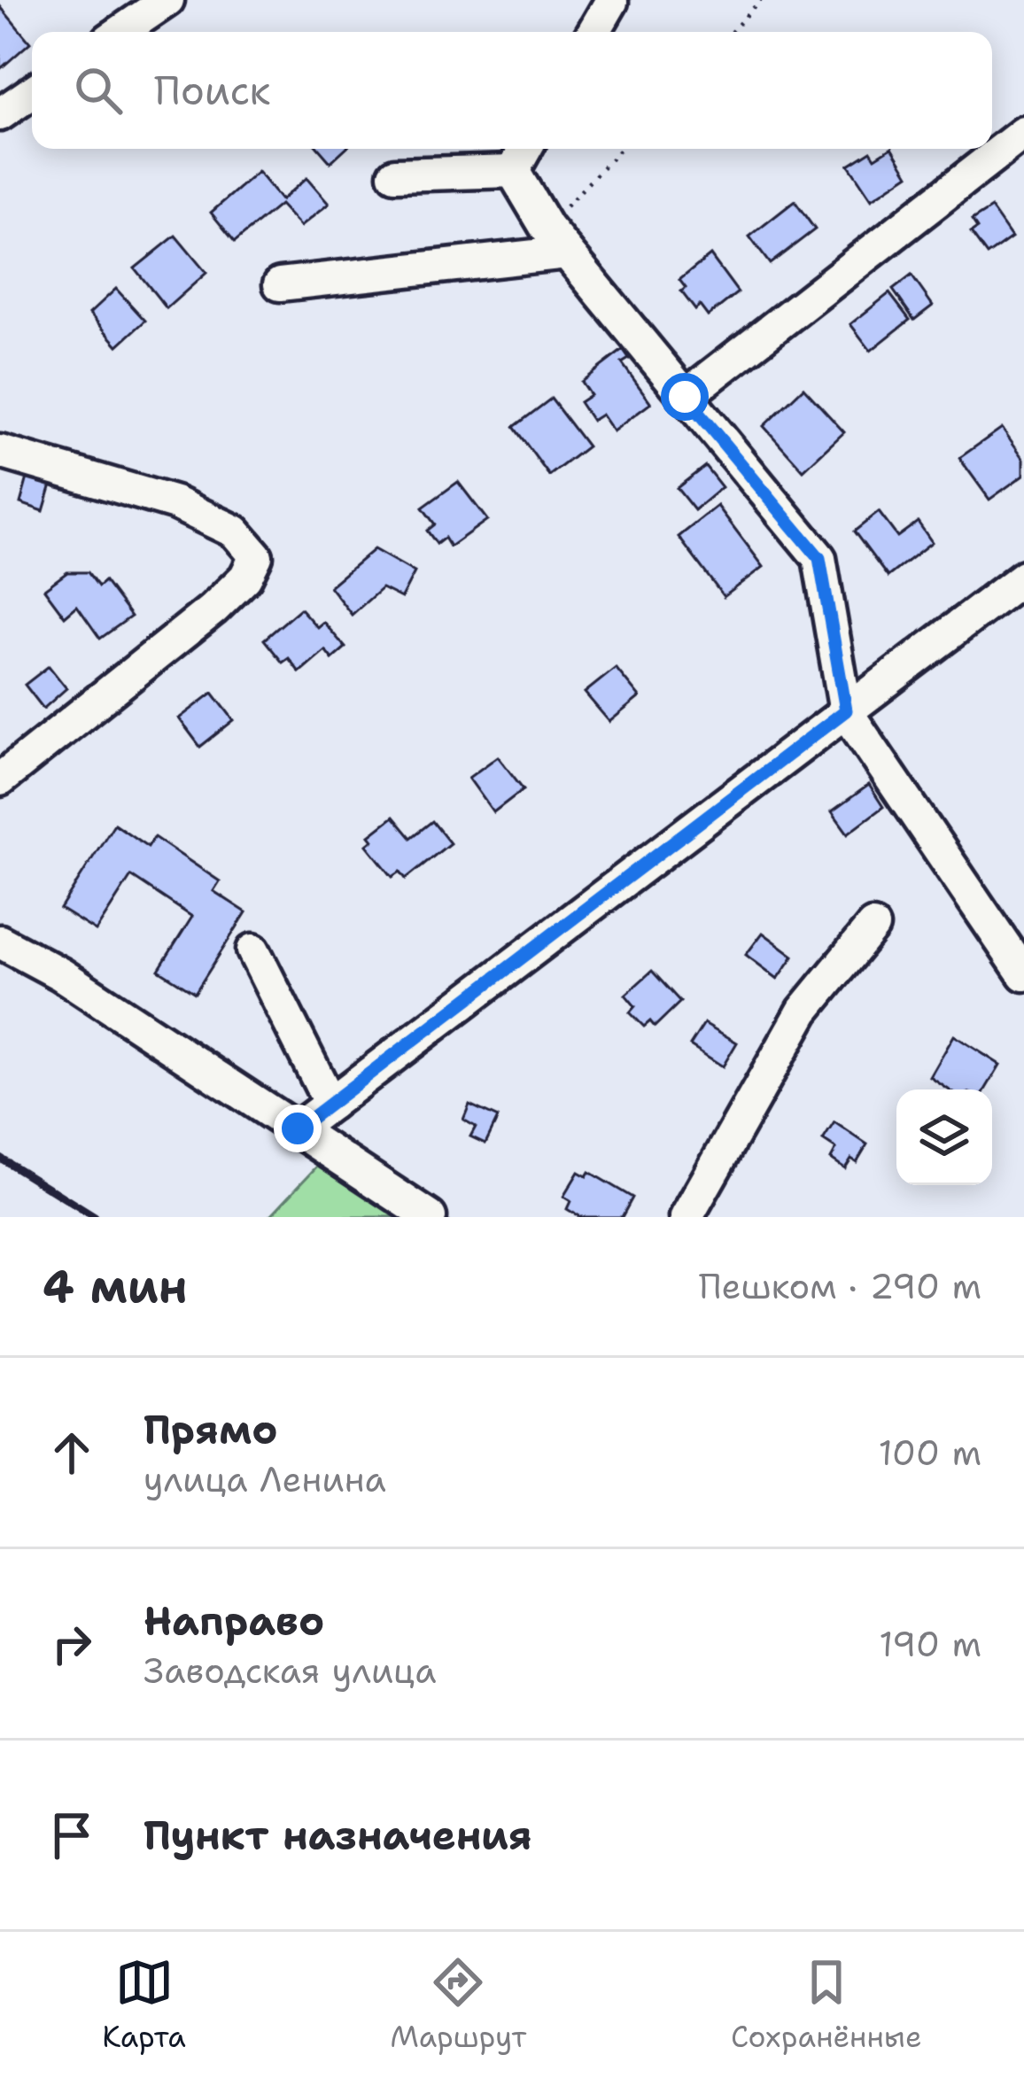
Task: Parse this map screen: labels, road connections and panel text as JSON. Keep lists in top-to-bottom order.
{
  "page": {
    "search": "Поиск",
    "heading": ["4 мин", "Пешком · 290 m"],
    "list": [
      ["Прямо", "улица Ленина", "100 m"],
      ["Направо", "Заводская улица", "190 m"],
      "Пункт назначения"
    ],
    "nav": ["Карта", "Маршрут", "Сохранённые"]
  }
}
